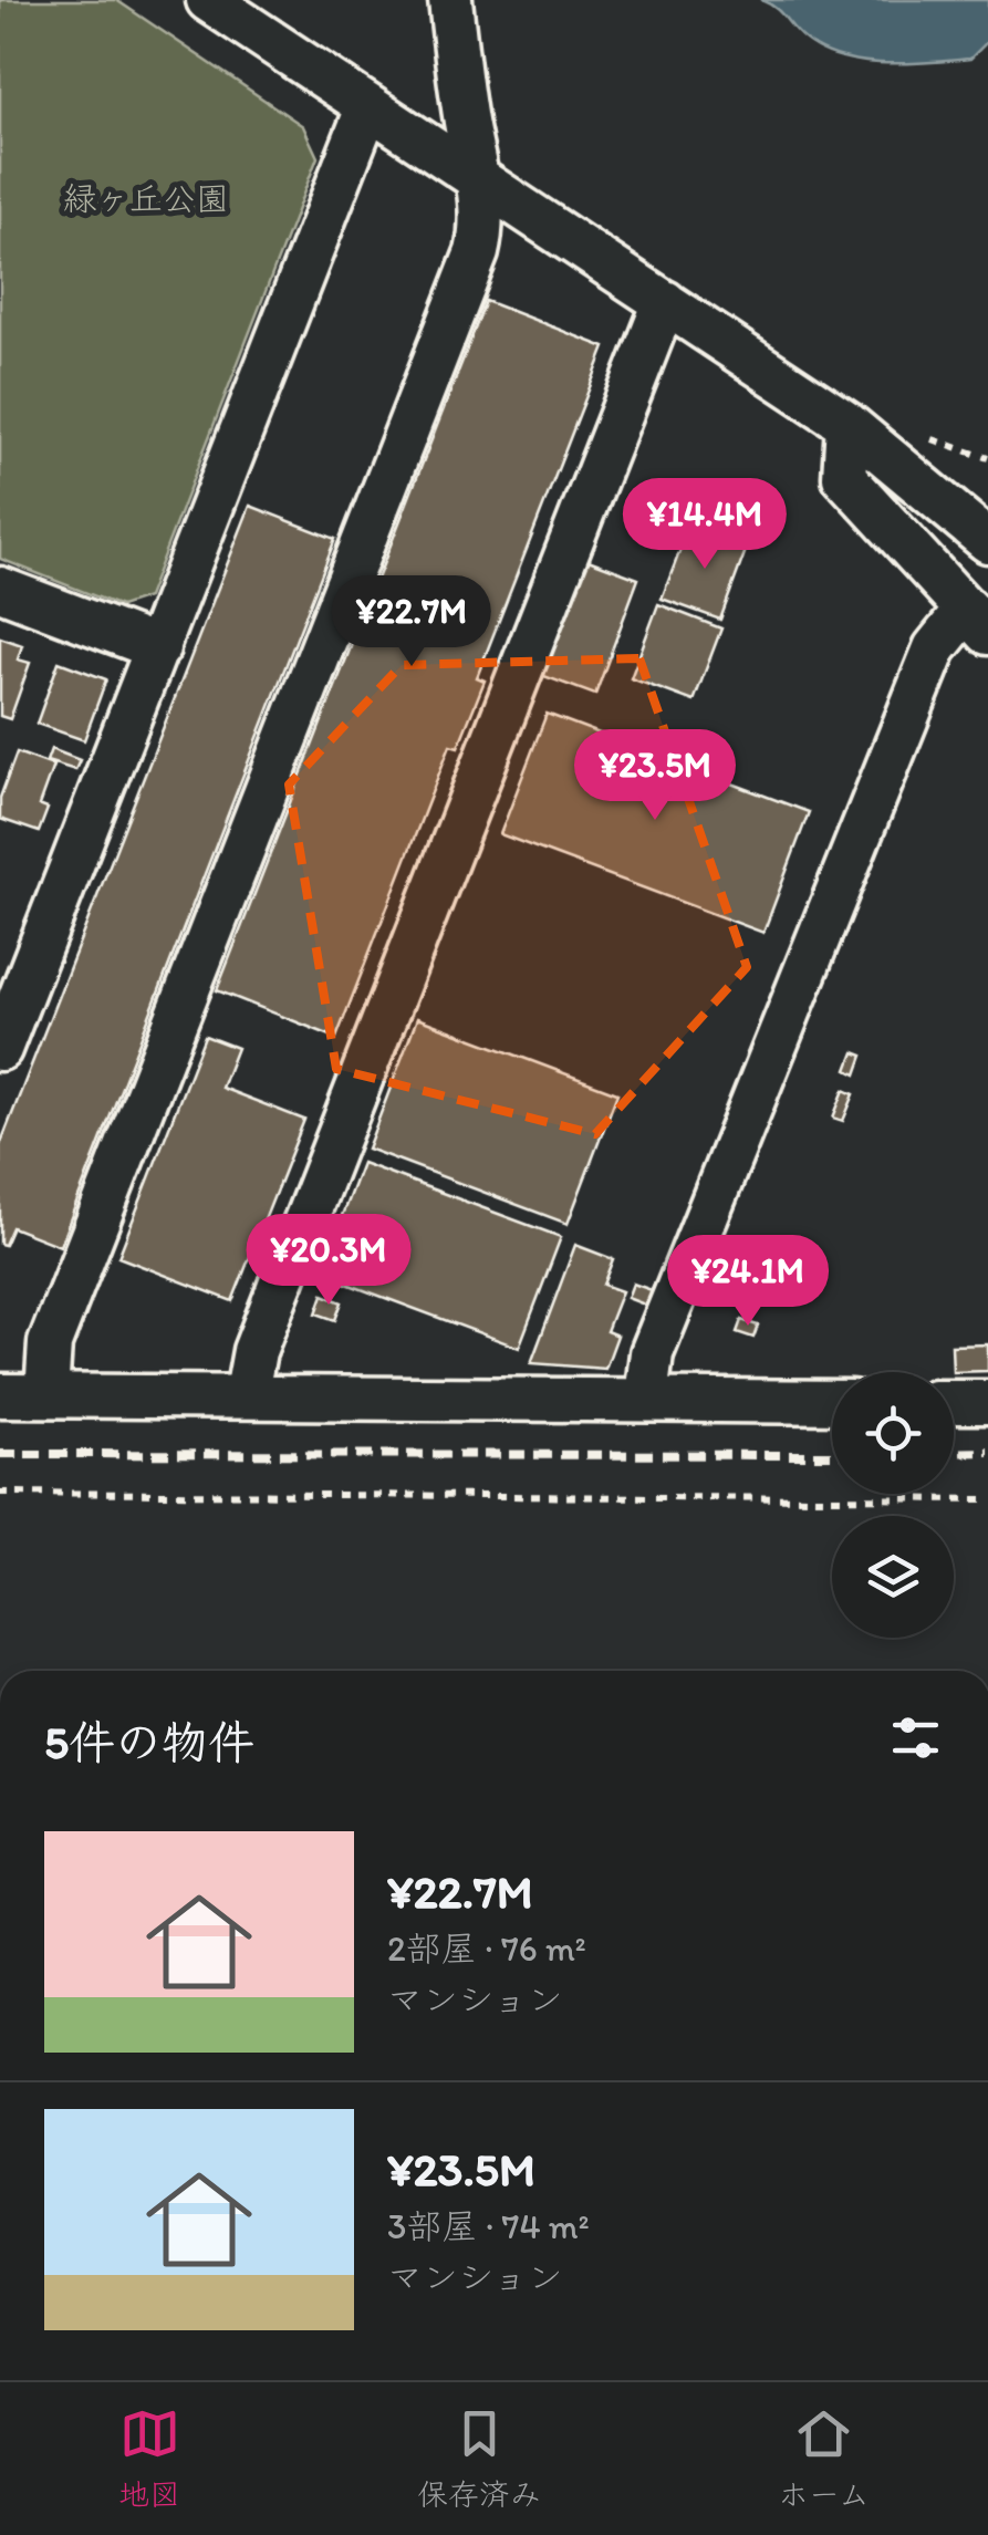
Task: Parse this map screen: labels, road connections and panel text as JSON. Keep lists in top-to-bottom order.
{
  "parks": ["緑ヶ丘公園"],
  "page": {
    "price": [
      "¥14.4M",
      "¥22.7M",
      "¥23.5M",
      "¥20.3M",
      "¥24.1M"
    ],
    "heading": "5件の物件",
    "list": [
      {
        "name": "¥22.7M",
        "note": "2部屋 · 76 m² · マンション"
      },
      {
        "name": "¥23.5M",
        "note": "3部屋 · 74 m² · マンション"
      }
    ],
    "tabs": ["地図", "保存済み", "ホーム"]
  }
}
